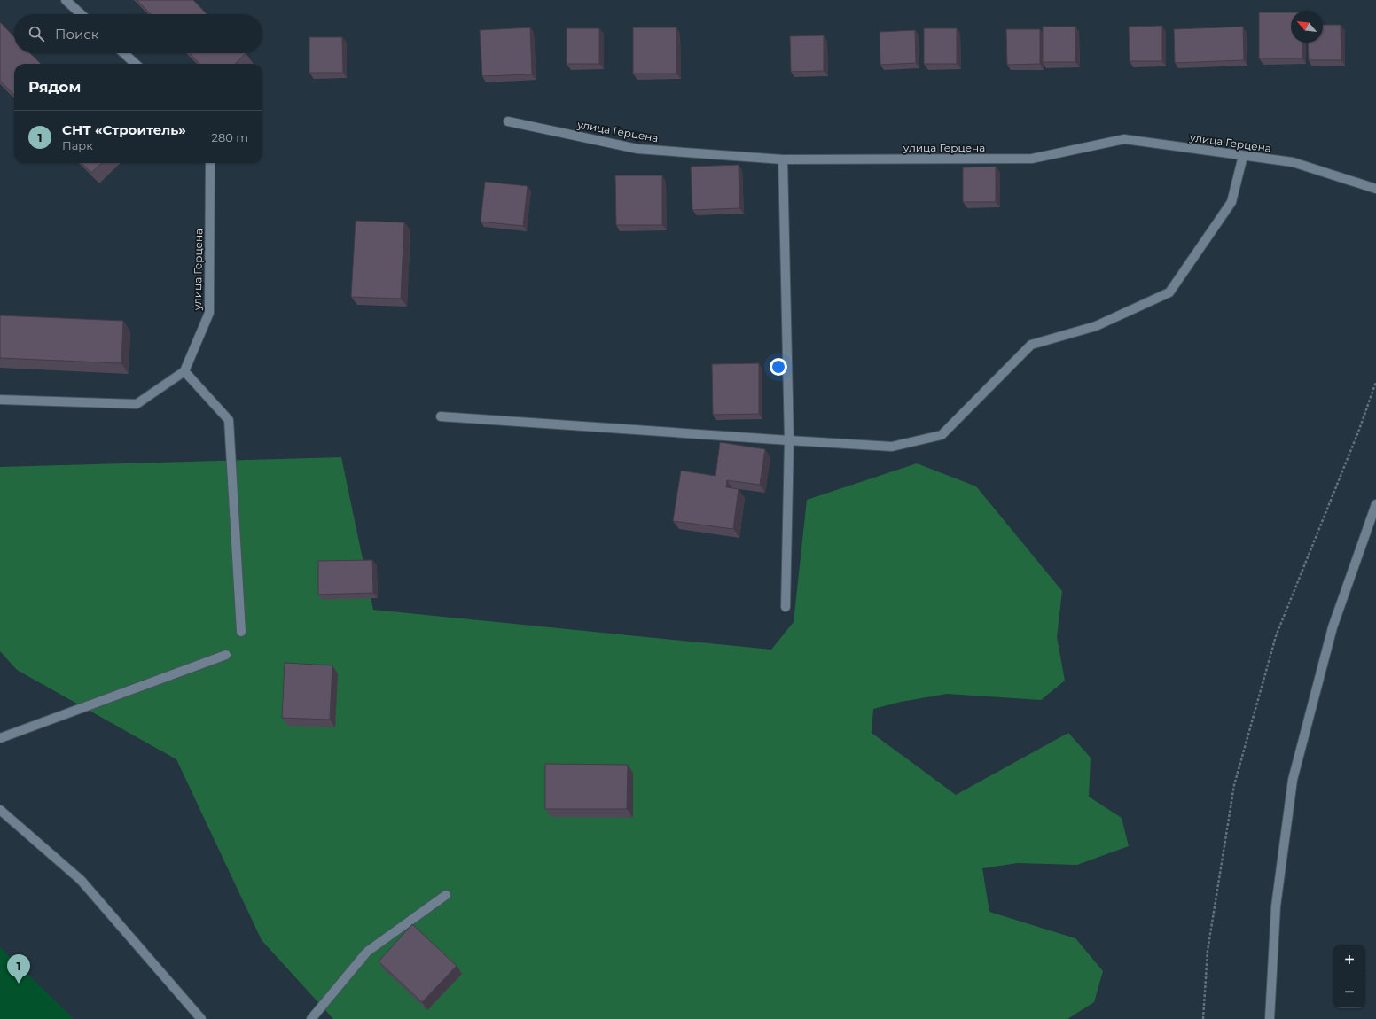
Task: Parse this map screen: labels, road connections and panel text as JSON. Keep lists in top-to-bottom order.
{
  "streets": {
    "street": ["улица Герцена"]
  },
  "north": "top left",
  "page": {
    "search": "Поиск",
    "heading": "Рядом",
    "list": [
      {
        "mark": "1",
        "name": "СНТ «Строитель»",
        "note": "Парк",
        "value": "280 m"
      }
    ],
    "map_buttons": ["+", "−"],
    "pins": "1"
  }
}
